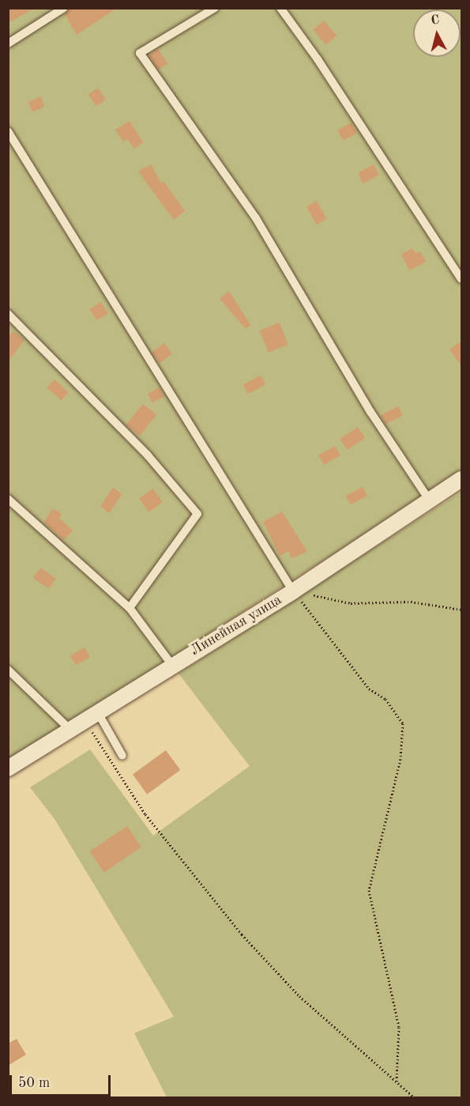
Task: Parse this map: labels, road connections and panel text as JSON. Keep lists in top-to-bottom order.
{
  "streets": {
    "street": ["Линейная улица"]
  },
  "scale_bar": "50 m",
  "north": "top"
}
